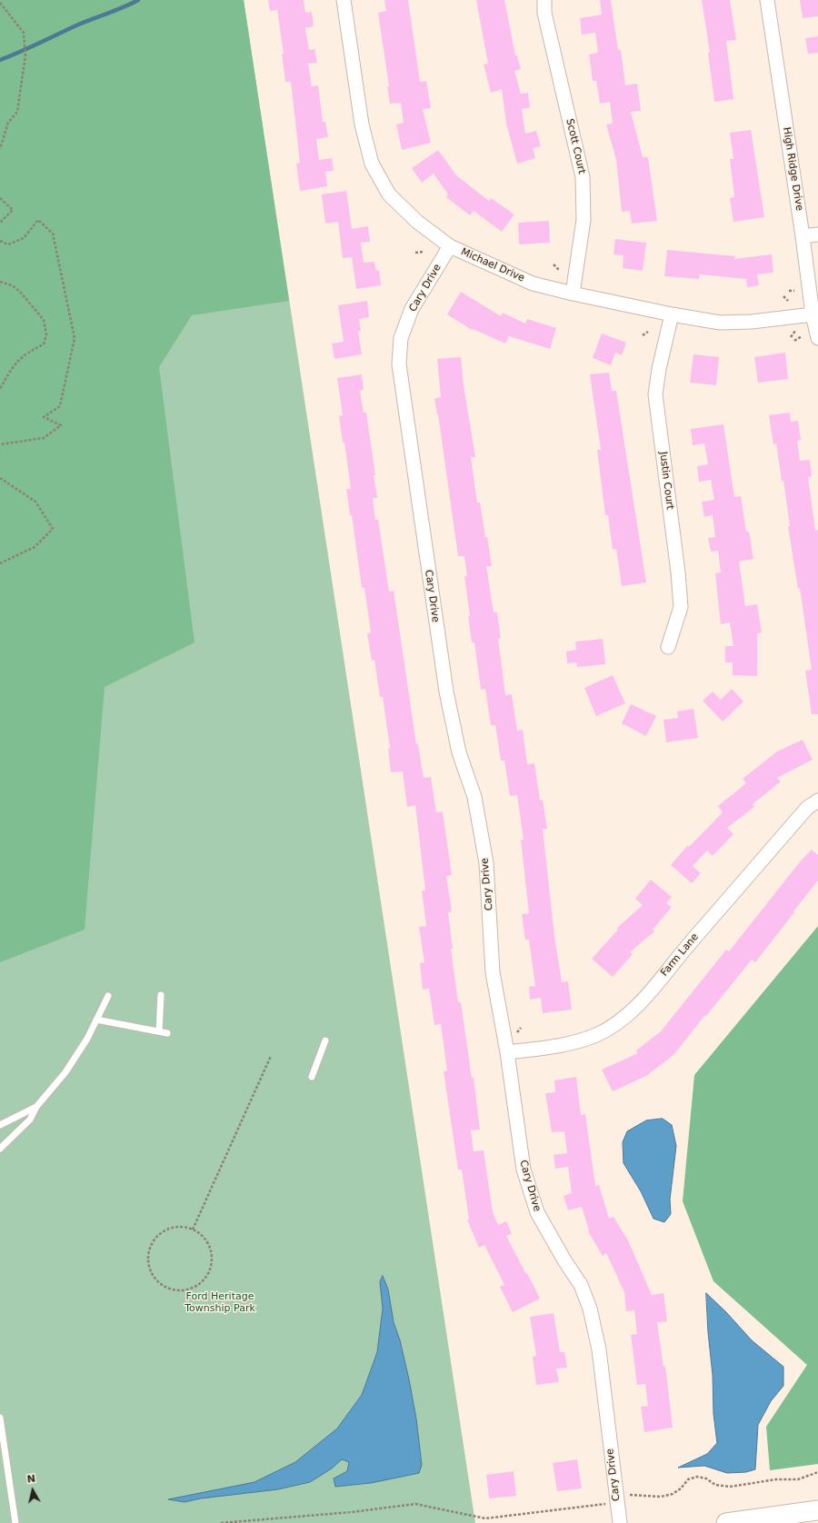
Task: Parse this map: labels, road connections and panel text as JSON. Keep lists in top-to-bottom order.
{
  "streets": {
    "street": [
      "Scott Court",
      "High Ridge Drive",
      "Michael Drive",
      "Cary Drive",
      "Justin Court",
      "Farm Lane"
    ]
  },
  "crossings": [
    ["Scott Court", "Michael Drive"],
    ["High Ridge Drive", "Michael Drive"],
    ["Michael Drive", "Cary Drive"],
    ["Michael Drive", "Justin Court"],
    ["Cary Drive", "Farm Lane"]
  ],
  "parks": ["Ford Heritage Township Park"],
  "north": "top"
}
